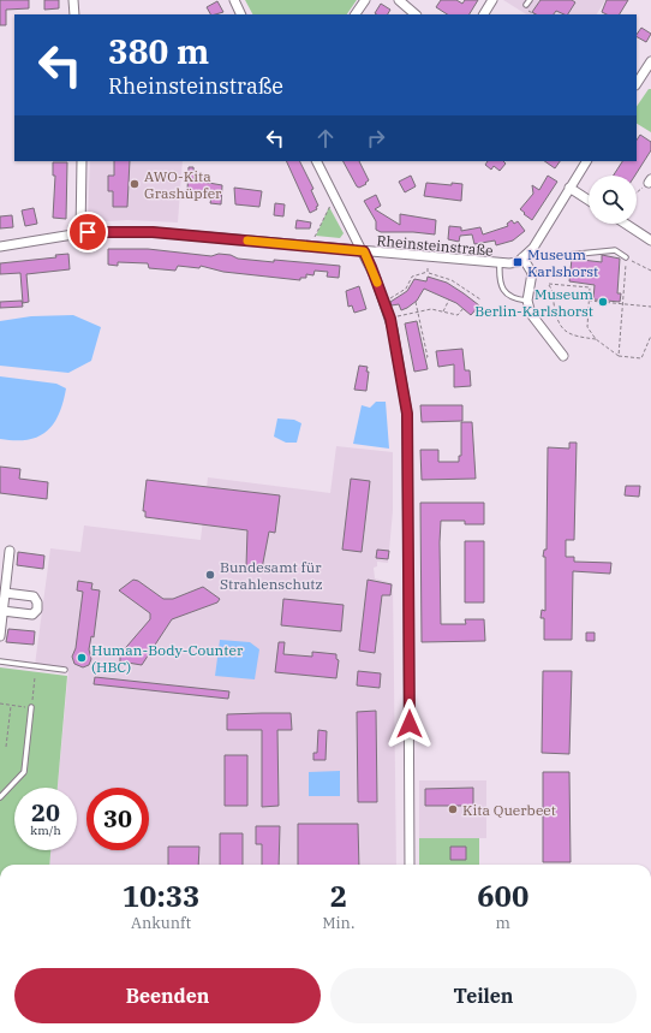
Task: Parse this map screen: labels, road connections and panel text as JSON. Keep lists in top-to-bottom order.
{
  "streets": {
    "street": ["Rheinsteinstraße"]
  },
  "places": {
    "other": [
      "AWO-Kita Grashüpfer",
      "Museum Berlin-Karlshorst",
      "Bundesamt für Strahlenschutz",
      "Human-Body-Counter (HBC)",
      "Kita Querbeet"
    ],
    "transit": ["Museum Karlshorst"]
  },
  "page": {
    "turn": ["380 m", "Rheinsteinstraße"],
    "speed": "20 km/h",
    "limit": "30",
    "eta": [
      "10:33",
      "Ankunft",
      "2",
      "Min.",
      "600",
      "m"
    ],
    "buttons": ["Beenden", "Teilen"]
  }
}
